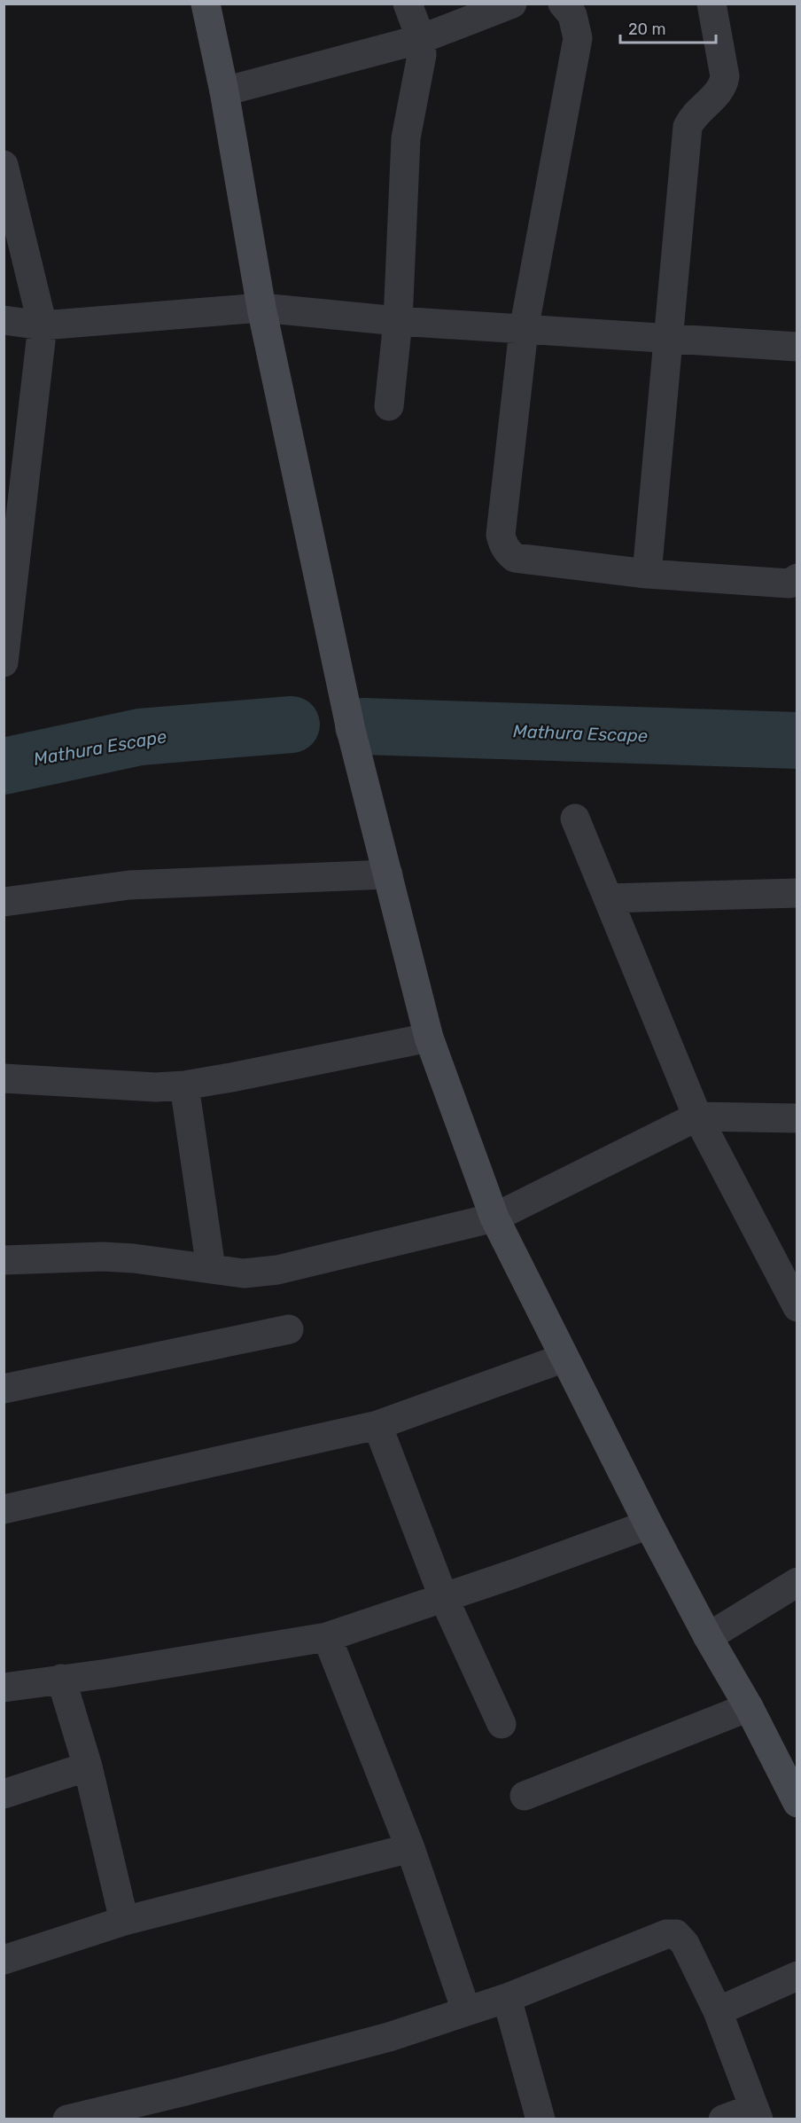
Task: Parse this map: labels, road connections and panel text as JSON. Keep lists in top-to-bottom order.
{
  "water": ["Mathura Escape"],
  "scale_bar": "20 m"
}
